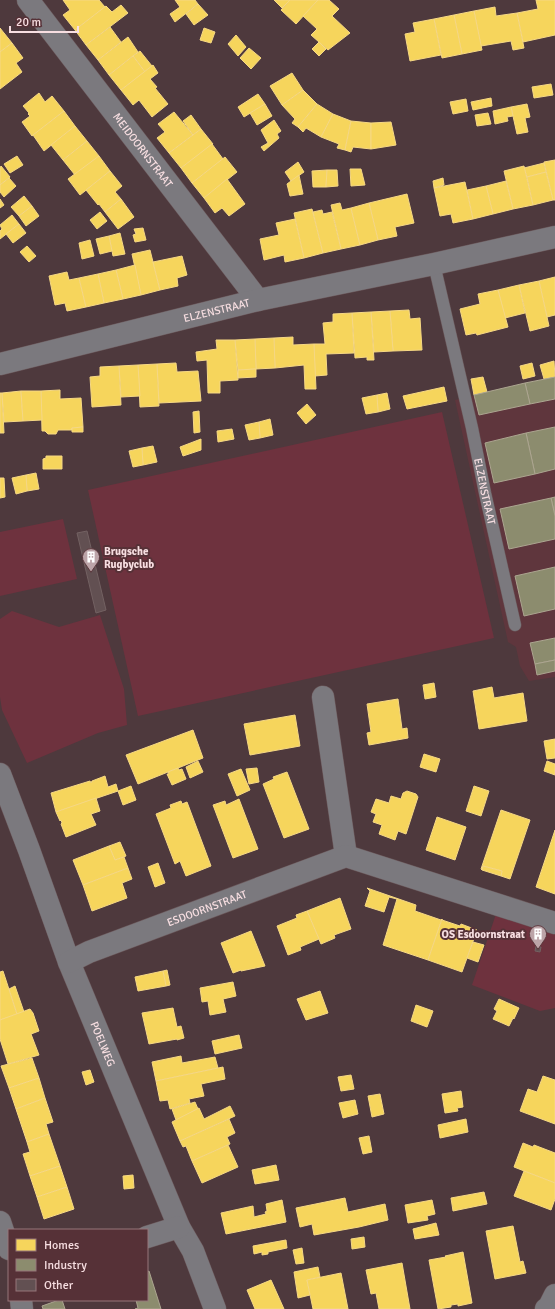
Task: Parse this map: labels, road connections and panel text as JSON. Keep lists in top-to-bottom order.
{
  "streets": {
    "street": [
      "MEIDOORNSTRAAT",
      "ELZENSTRAAT",
      "ESDOORNSTRAAT",
      "POELWEG"
    ]
  },
  "crossings": [
    ["MEIDOORNSTRAAT", "ELZENSTRAAT"],
    ["ESDOORNSTRAAT", "POELWEG"]
  ],
  "places": {
    "building": ["Brugsche Rugbyclub", "OS Esdoornstraat"]
  },
  "legend": ["Homes", "Industry", "Other"],
  "scale_bar": "20 m"
}
